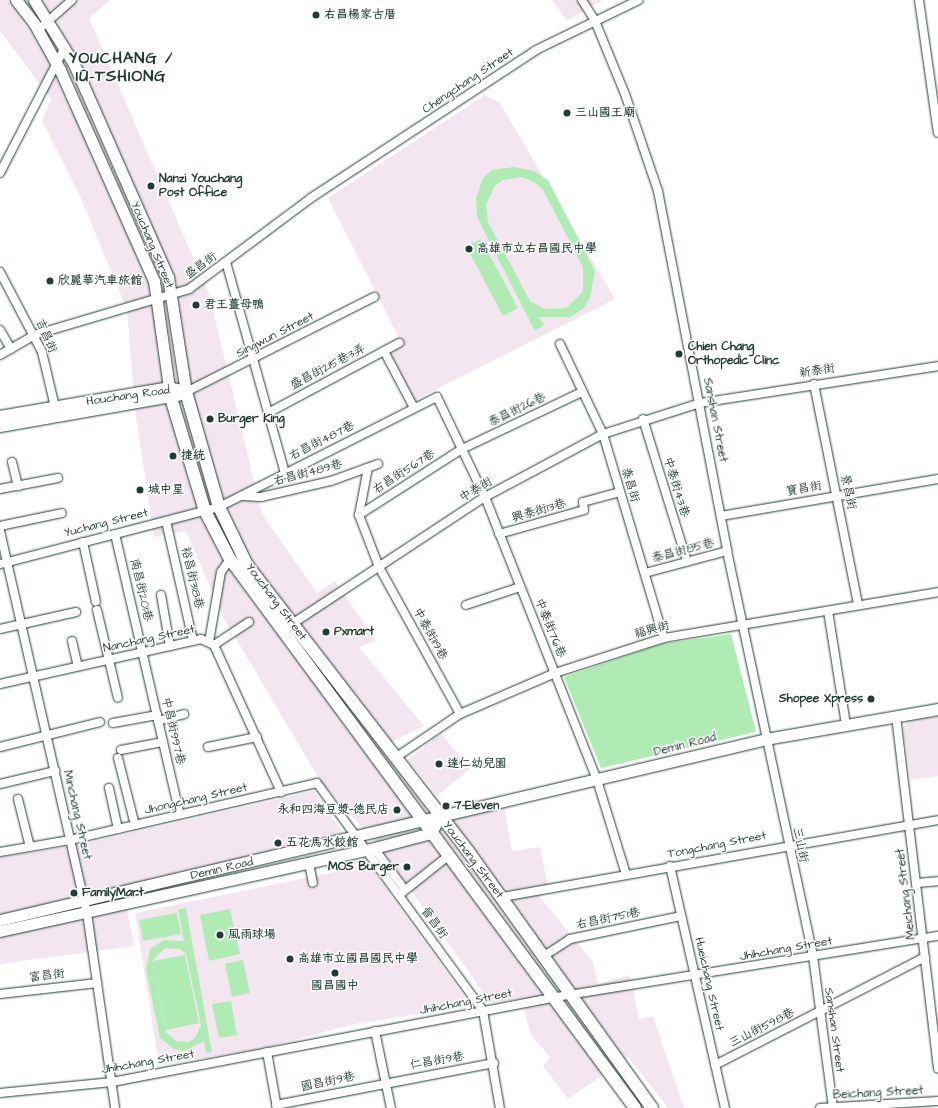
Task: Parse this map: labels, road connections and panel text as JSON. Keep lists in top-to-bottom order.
{
  "streets": {
    "main road": ["Youchang Street", "Houchang Road"],
    "street": [
      "Chengchang Street",
      "盛昌街",
      "Singwun Street",
      "吉昌街",
      "盛昌街215巷3弄",
      "新泰街",
      "泰昌街26巷",
      "Sanshan Street",
      "右昌街487巷",
      "右昌街567巷",
      "右昌街489巷",
      "泰昌街",
      "中泰街43巷",
      "寶昌街",
      "中泰街",
      "景昌街",
      "興泰街13巷",
      "Yuchang Street",
      "泰昌街85巷",
      "裕昌街318巷",
      "南昌街201巷",
      "中泰街76巷",
      "福興街",
      "中泰街119巷",
      "Nanchang Street",
      "中昌街997巷",
      "Demin Road",
      "Jhongchang Street",
      "Minchang Street",
      "Tongchang Street",
      "三山街",
      "Meichang Street",
      "右昌街751巷",
      "晉昌街",
      "Jhihchang Street",
      "富昌街",
      "Hueichang Street",
      "三山街598巷",
      "仁昌街9巷",
      "國昌街9巷",
      "Beichang Street"
    ]
  },
  "crossings": [
    ["Chengchang Street", "盛昌街"],
    ["Chengchang Street", "Sanshan Street"],
    ["Youchang Street", "盛昌街"],
    ["Youchang Street", "Singwun Street"],
    ["Youchang Street", "Houchang Road"],
    ["Youchang Street", "右昌街487巷"],
    ["Youchang Street", "中泰街"],
    ["Youchang Street", "Yuchang Street"],
    ["Youchang Street", "福興街"],
    ["Youchang Street", "Demin Road"],
    ["Youchang Street", "Tongchang Street"],
    ["Youchang Street", "右昌街751巷"],
    ["Youchang Street", "Jhihchang Street"],
    ["盛昌街", "吉昌街"],
    ["Singwun Street", "Houchang Road"],
    ["吉昌街", "Houchang Road"],
    ["新泰街", "Sanshan Street"],
    ["新泰街", "中泰街"],
    ["新泰街", "景昌街"],
    ["泰昌街26巷", "右昌街567巷"],
    ["泰昌街26巷", "泰昌街"],
    ["泰昌街26巷", "中泰街76巷"],
    ["Sanshan Street", "寶昌街"],
    ["Sanshan Street", "中泰街"],
    ["Sanshan Street", "泰昌街85巷"],
    ["Sanshan Street", "福興街"],
    ["Sanshan Street", "Demin Road"],
    ["Sanshan Street", "三山街"],
    ["Sanshan Street", "Jhihchang Street"],
    ["Sanshan Street", "三山街598巷"],
    ["Sanshan Street", "Beichang Street"],
    ["右昌街487巷", "右昌街489巷"],
    ["右昌街487巷", "Yuchang Street"],
    ["右昌街487巷", "中泰街76巷"],
    ["右昌街567巷", "中泰街76巷"],
    ["右昌街567巷", "中泰街119巷"],
    ["泰昌街", "中泰街"],
    ["泰昌街", "興泰街13巷"],
    ["泰昌街", "泰昌街85巷"],
    ["泰昌街", "福興街"],
    ["中泰街43巷", "中泰街"],
    ["中泰街43巷", "泰昌街85巷"],
    ["寶昌街", "景昌街"],
    ["中泰街", "中泰街76巷"],
    ["中泰街", "中泰街119巷"],
    ["景昌街", "福興街"],
    ["興泰街13巷", "中泰街76巷"],
    ["Yuchang Street", "裕昌街318巷"],
    ["Yuchang Street", "南昌街201巷"],
    ["Yuchang Street", "Minchang Street"],
    ["裕昌街318巷", "Nanchang Street"],
    ["南昌街201巷", "Nanchang Street"],
    ["南昌街201巷", "中昌街997巷"],
    ["中泰街76巷", "福興街"],
    ["中泰街76巷", "Demin Road"],
    ["中泰街76巷", "Tongchang Street"],
    ["福興街", "中泰街119巷"],
    ["Nanchang Street", "中昌街997巷"],
    ["Nanchang Street", "Minchang Street"],
    ["中昌街997巷", "Jhongchang Street"],
    ["Demin Road", "Jhongchang Street"],
    ["Demin Road", "Minchang Street"],
    ["Demin Road", "三山街"],
    ["Demin Road", "Meichang Street"],
    ["Demin Road", "晉昌街"],
    ["Jhongchang Street", "Minchang Street"],
    ["Jhongchang Street", "晉昌街"],
    ["Minchang Street", "Jhihchang Street"],
    ["Minchang Street", "富昌街"],
    ["Tongchang Street", "三山街"],
    ["Tongchang Street", "Meichang Street"],
    ["Tongchang Street", "Hueichang Street"],
    ["三山街", "Jhihchang Street"],
    ["Meichang Street", "Jhihchang Street"],
    ["Meichang Street", "三山街598巷"],
    ["右昌街751巷", "Hueichang Street"],
    ["晉昌街", "Jhihchang Street"],
    ["Jhihchang Street", "Hueichang Street"],
    ["Hueichang Street", "三山街598巷"],
    ["仁昌街9巷", "國昌街9巷"]
  ],
  "districts": ["YOUCHANG / IŪ-TSHIONG"],
  "places": [
    "右昌楊家古厝",
    "三山國王廟",
    "Nanzi Youchang Post Office",
    "高雄市立右昌國民中學",
    "欣麗華汽車旅館",
    "君王薑母鴨",
    "Chien Chang Orthopedic Clinc",
    "Burger King",
    "捷統",
    "城中星",
    "Pxmart",
    "Shopee Xpress",
    "達仁幼兒園",
    "7-Eleven",
    "永和四海豆漿-德民店",
    "五花馬水餃館",
    "MOS Burger",
    "FamilyMart",
    "風雨球場",
    "高雄市立國昌國民中學",
    "國昌國中"
  ]
}
